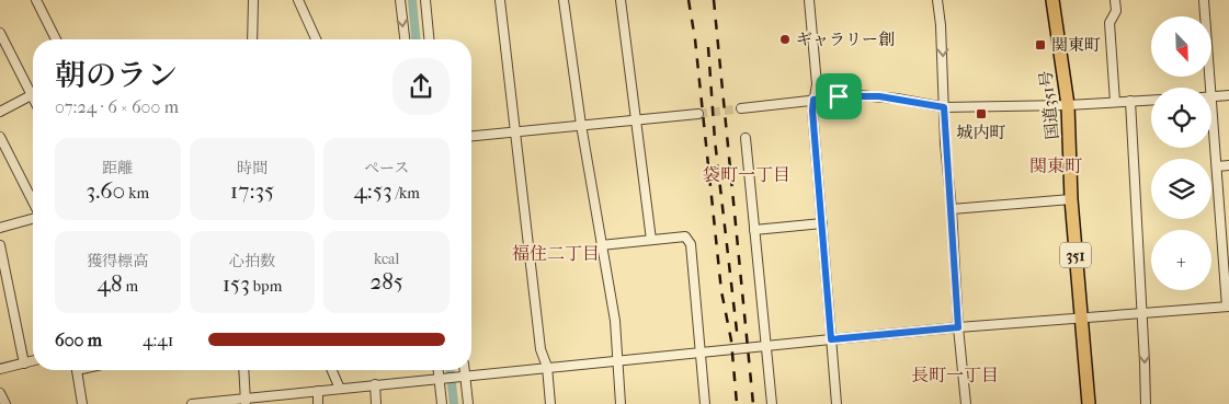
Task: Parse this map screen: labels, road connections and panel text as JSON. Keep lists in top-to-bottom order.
{
  "streets": {
    "highway": ["国道351号", "351"]
  },
  "districts": [
    "関東町",
    "袋町一丁目",
    "福住二丁目",
    "長町一丁目"
  ],
  "places": {
    "other": ["ギャラリー創"],
    "transit": ["関東町", "城内町"]
  },
  "north": "bottom right",
  "page": {
    "map_buttons": "+",
    "heading": ["朝のラン", "07:24 · 6 × 600 m"],
    "stats": [
      ["距離", "3.60 km"],
      ["時間", "17:35"],
      ["ペース", "4:53 /km"],
      ["獲得標高", "48 m"],
      ["心拍数", "153 bpm"],
      ["kcal", "285"]
    ],
    "list": [
      {
        "name": "600 m",
        "note": "4:41"
      }
    ]
  }
}
